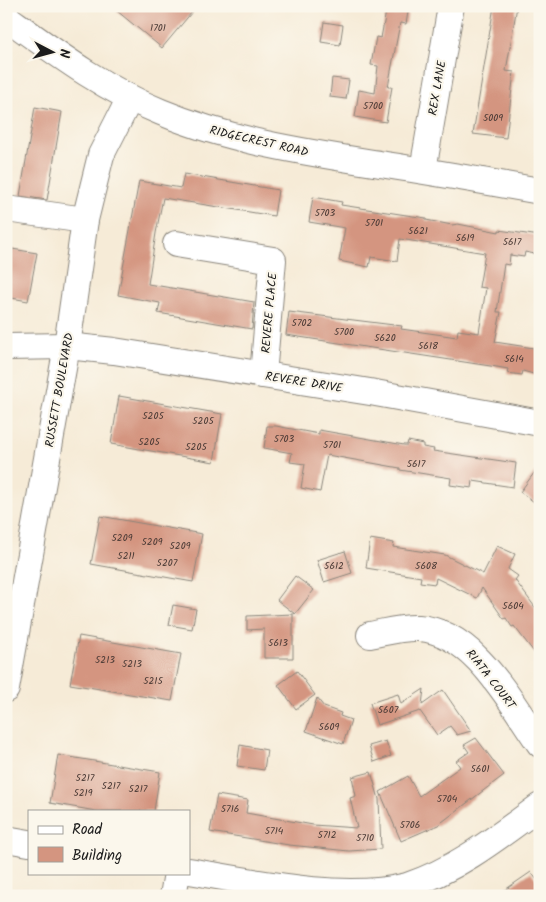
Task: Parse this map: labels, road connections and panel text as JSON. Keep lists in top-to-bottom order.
{
  "streets": {
    "street": [
      "REX LANE",
      "RIDGECREST ROAD",
      "REVERE PLACE",
      "REVERE DRIVE",
      "RUSSETT BOULEVARD",
      "RIATA COURT"
    ]
  },
  "crossings": [
    ["REX LANE", "RIDGECREST ROAD"],
    ["RIDGECREST ROAD", "RUSSETT BOULEVARD"],
    ["REVERE PLACE", "REVERE DRIVE"],
    ["REVERE DRIVE", "RUSSETT BOULEVARD"]
  ],
  "house_numbers": [
    "1701",
    "5700",
    "5009",
    "5703",
    "5701",
    "5621",
    "5619",
    "5617",
    "5702",
    "5700",
    "5620",
    "5618",
    "5614",
    "5205",
    "5205",
    "5703",
    "5205",
    "5701",
    "5205",
    "5617",
    "5209",
    "5209",
    "5209",
    "5211",
    "5207",
    "5612",
    "5608",
    "5604",
    "5613",
    "5213",
    "5213",
    "5215",
    "5607",
    "5609",
    "5601",
    "5217",
    "5217",
    "5217",
    "5219",
    "5704",
    "5716",
    "5706",
    "5714",
    "5712",
    "5710"
  ],
  "legend": ["Road", "Building"],
  "north": "right"
}
